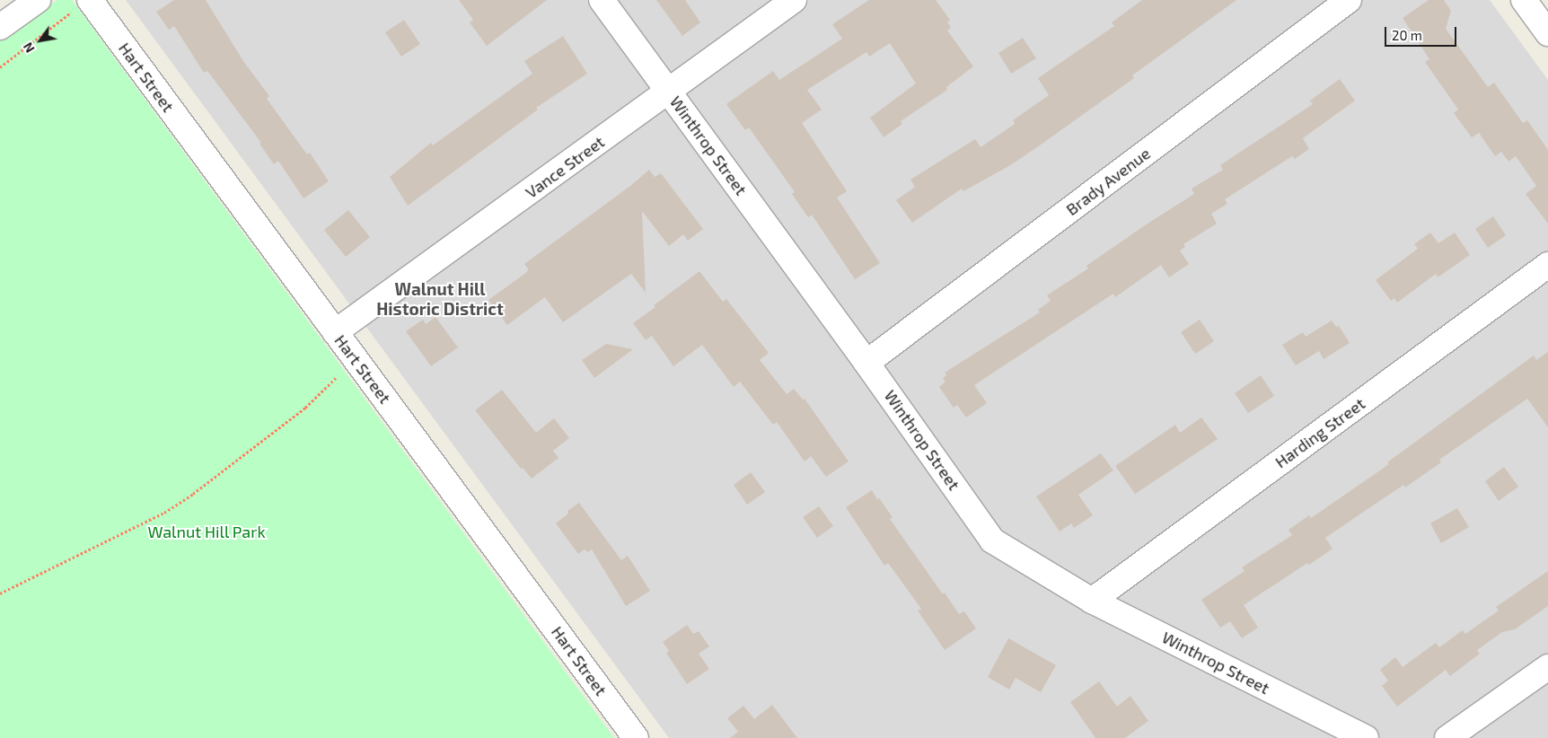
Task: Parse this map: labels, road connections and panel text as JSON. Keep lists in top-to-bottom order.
{
  "streets": {
    "street": [
      "Hart Street",
      "Winthrop Street",
      "Vance Street",
      "Brady Avenue",
      "Harding Street"
    ]
  },
  "crossings": [
    ["Hart Street", "Vance Street"],
    ["Winthrop Street", "Vance Street"],
    ["Winthrop Street", "Brady Avenue"],
    ["Winthrop Street", "Harding Street"]
  ],
  "districts": ["Walnut Hill Historic District"],
  "parks": ["Walnut Hill Park"],
  "scale_bar": "20 m",
  "north": "bottom left"
}
